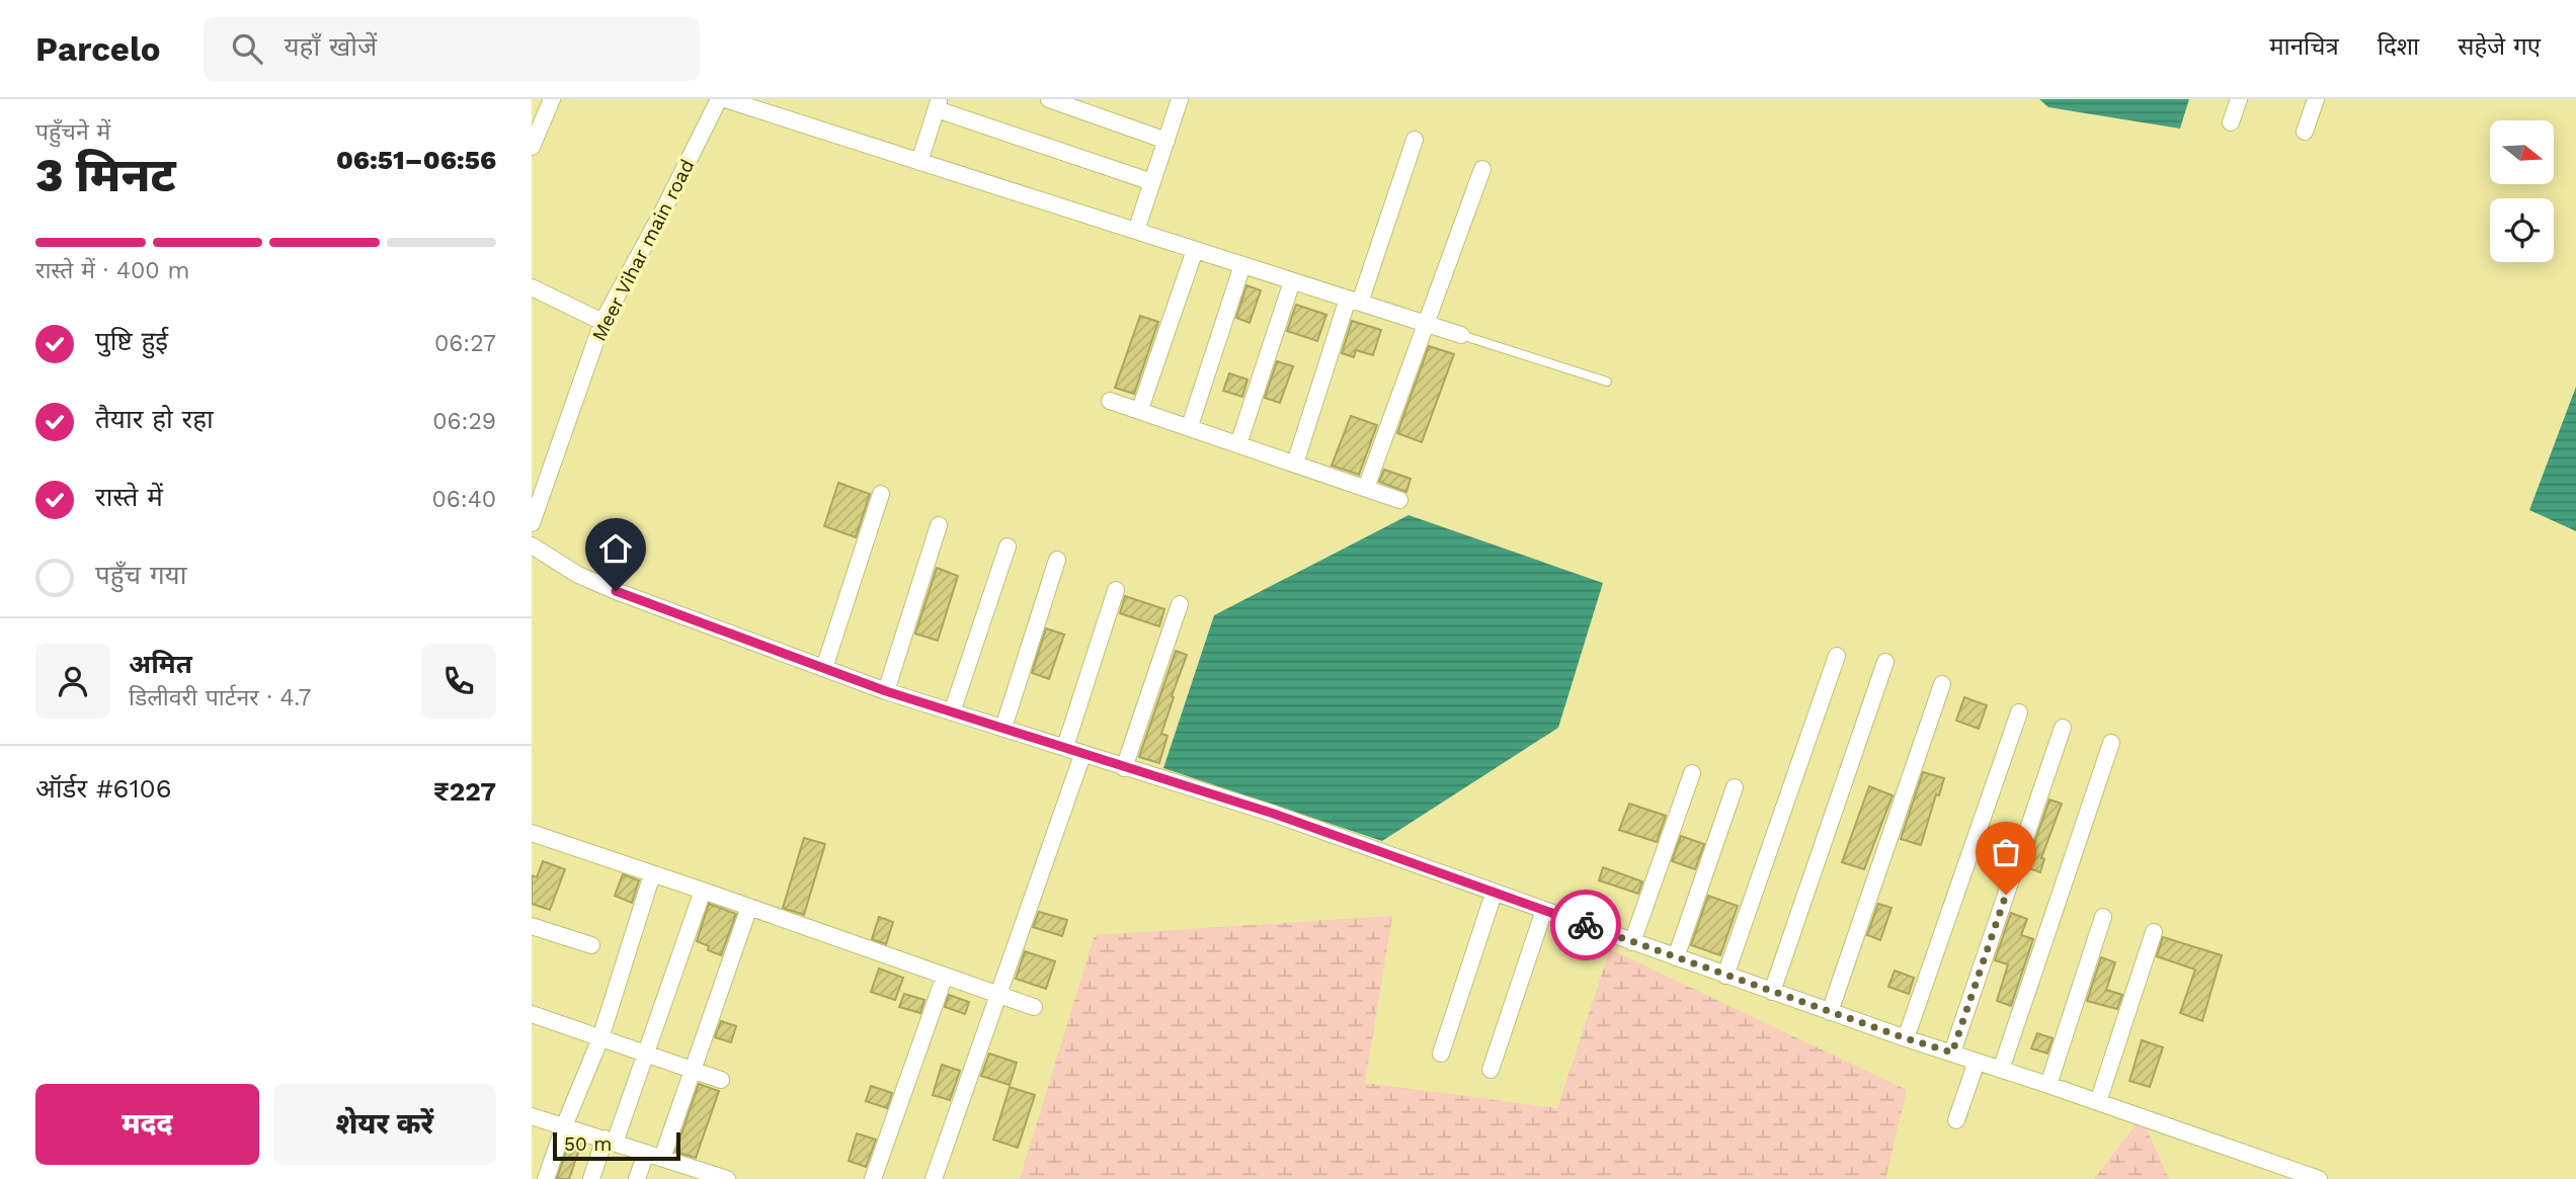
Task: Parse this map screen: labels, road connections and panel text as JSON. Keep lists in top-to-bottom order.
{
  "streets": {
    "street": ["Meer Vihar main road"]
  },
  "scale_bar": "50 m",
  "north": "right",
  "page": {
    "header": "Parcelo",
    "search": "यहाँ खोजें",
    "nav": ["मानचित्र", "दिशा", "सहेजे गए"],
    "heading": ["3 मिनट", "पहुँचने में", "06:51–06:56"],
    "panel": [
      "अमित",
      "डिलीवरी पार्टनर · 4.7",
      "ऑर्डर #6106",
      "₹227"
    ],
    "bar": "रास्ते में · 400 m",
    "list": [
      ["पुष्टि हुई", "06:27"],
      ["तैयार हो रहा", "06:29"],
      ["रास्ते में", "06:40"],
      "पहुँच गया"
    ],
    "buttons": ["मदद", "शेयर करें"],
    "scale": "50 m"
  }
}
